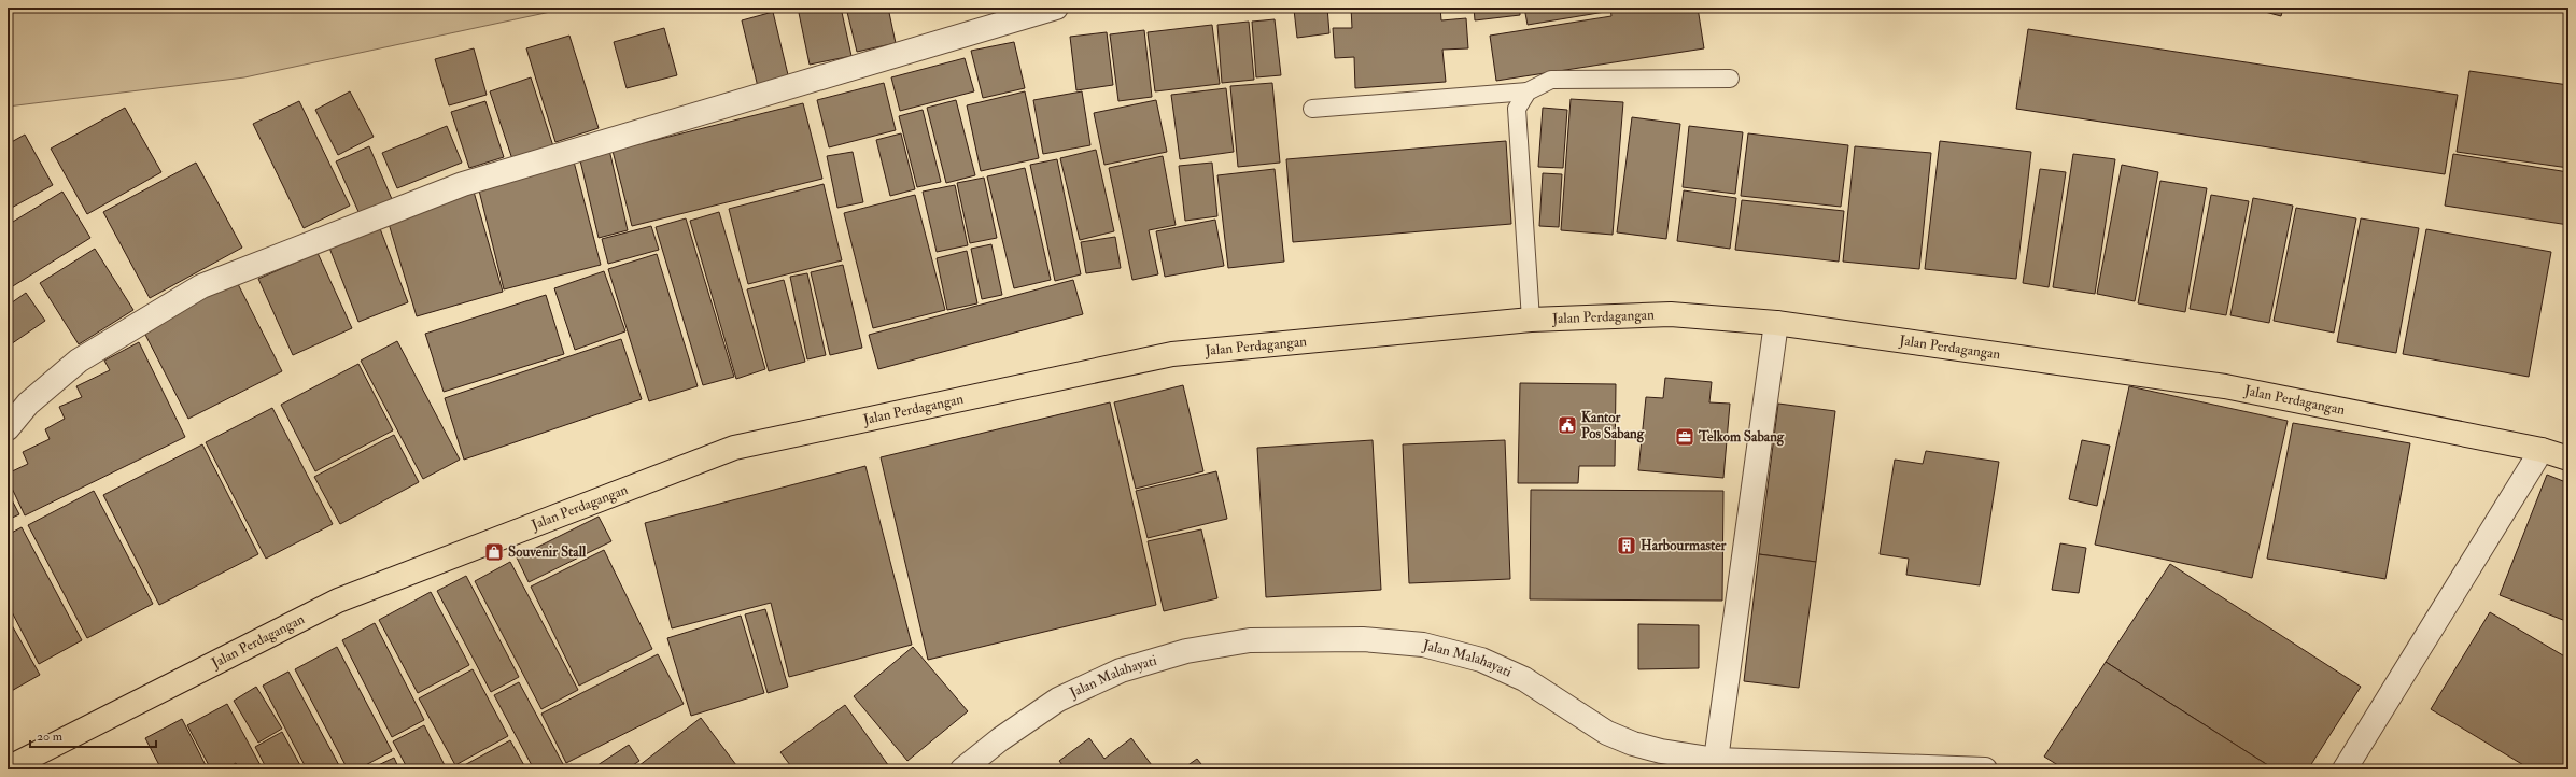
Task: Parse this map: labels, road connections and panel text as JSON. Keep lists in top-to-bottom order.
{
  "streets": {
    "highway": ["Jalan Perdagangan"],
    "street": ["Jalan Malahayati"]
  },
  "places": {
    "public building": ["Kantor Pos Sabang"],
    "office": ["Telkom Sabang"],
    "building": ["Harbourmaster"],
    "shop": ["Souvenir Stall"]
  },
  "scale_bar": "20 m"
}
